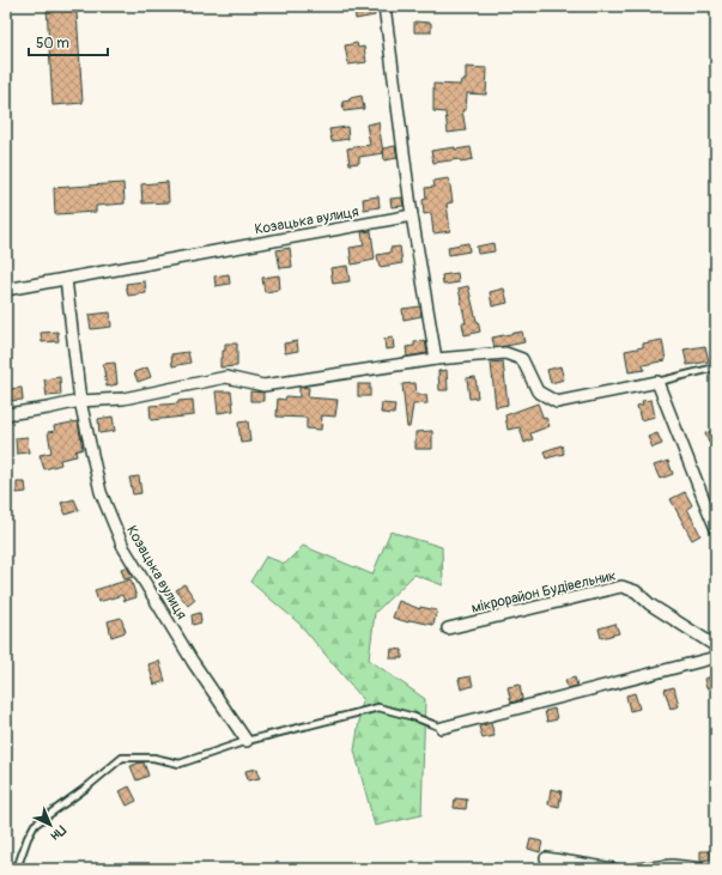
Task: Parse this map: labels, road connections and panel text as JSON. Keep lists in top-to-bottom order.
{
  "streets": {
    "street": ["Козацька вулиця", "мікрорайон Будівельник"]
  },
  "scale_bar": "50 m",
  "north": "bottom right"
}
